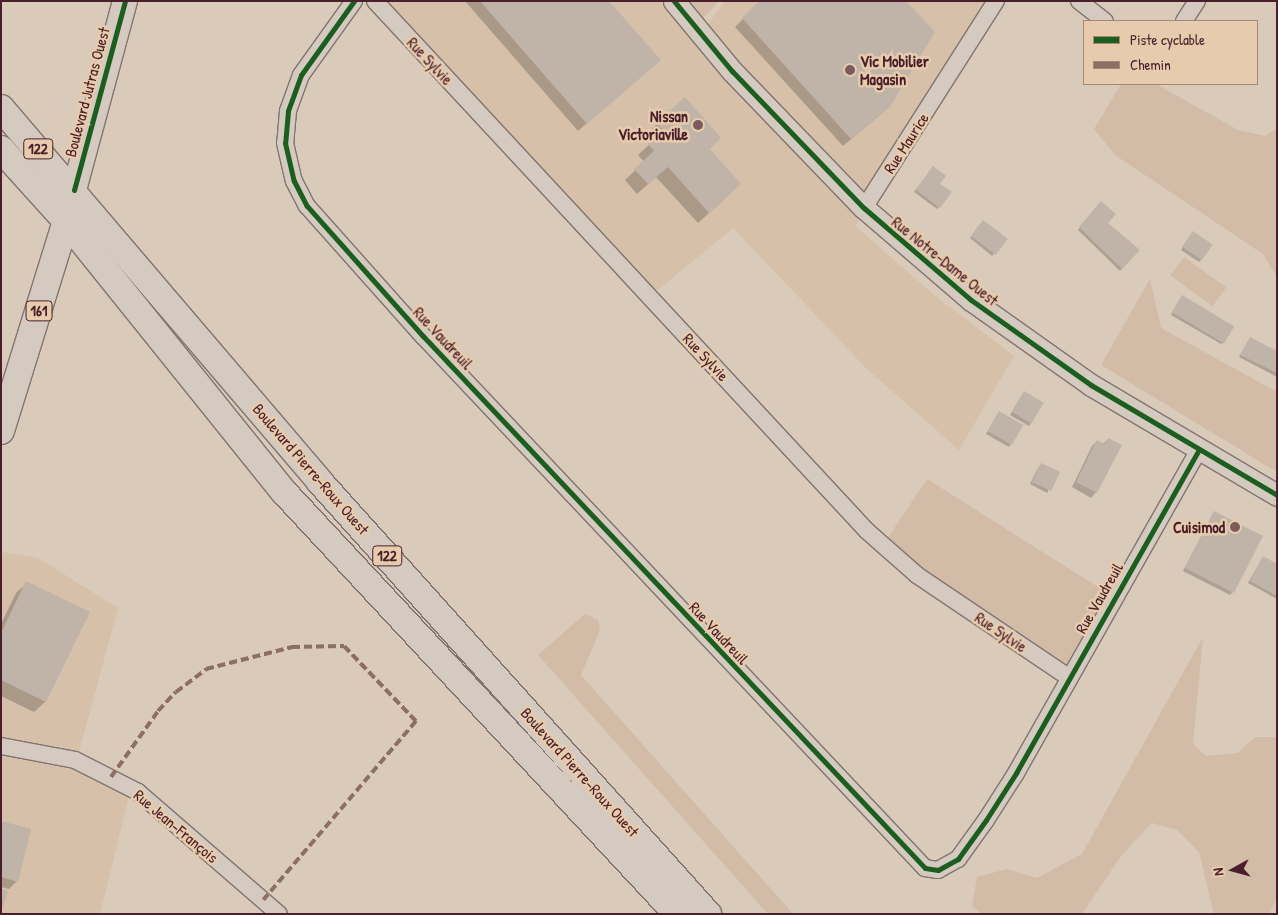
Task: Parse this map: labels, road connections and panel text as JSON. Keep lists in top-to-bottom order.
{
  "streets": {
    "main road": [
      "Boulevard Jutras Ouest",
      "122",
      "161",
      "Boulevard Pierre-Roux Ouest"
    ],
    "street": [
      "Rue Sylvie",
      "Rue Maurice",
      "Rue Notre-Dame Ouest",
      "Rue Vaudreuil",
      "Rue Jean-François"
    ]
  },
  "crossings": [
    ["Rue Sylvie", "Rue Vaudreuil"],
    ["Boulevard Jutras Ouest", "Boulevard Pierre-Roux Ouest"],
    ["Rue Maurice", "Rue Notre-Dame Ouest"],
    ["Rue Notre-Dame Ouest", "Rue Vaudreuil"]
  ],
  "places": ["Vic Mobilier Magasin", "Nissan Victoriaville", "Cuisimod"],
  "legend": ["Piste cyclable", "Chemin"],
  "north": "left"
}
